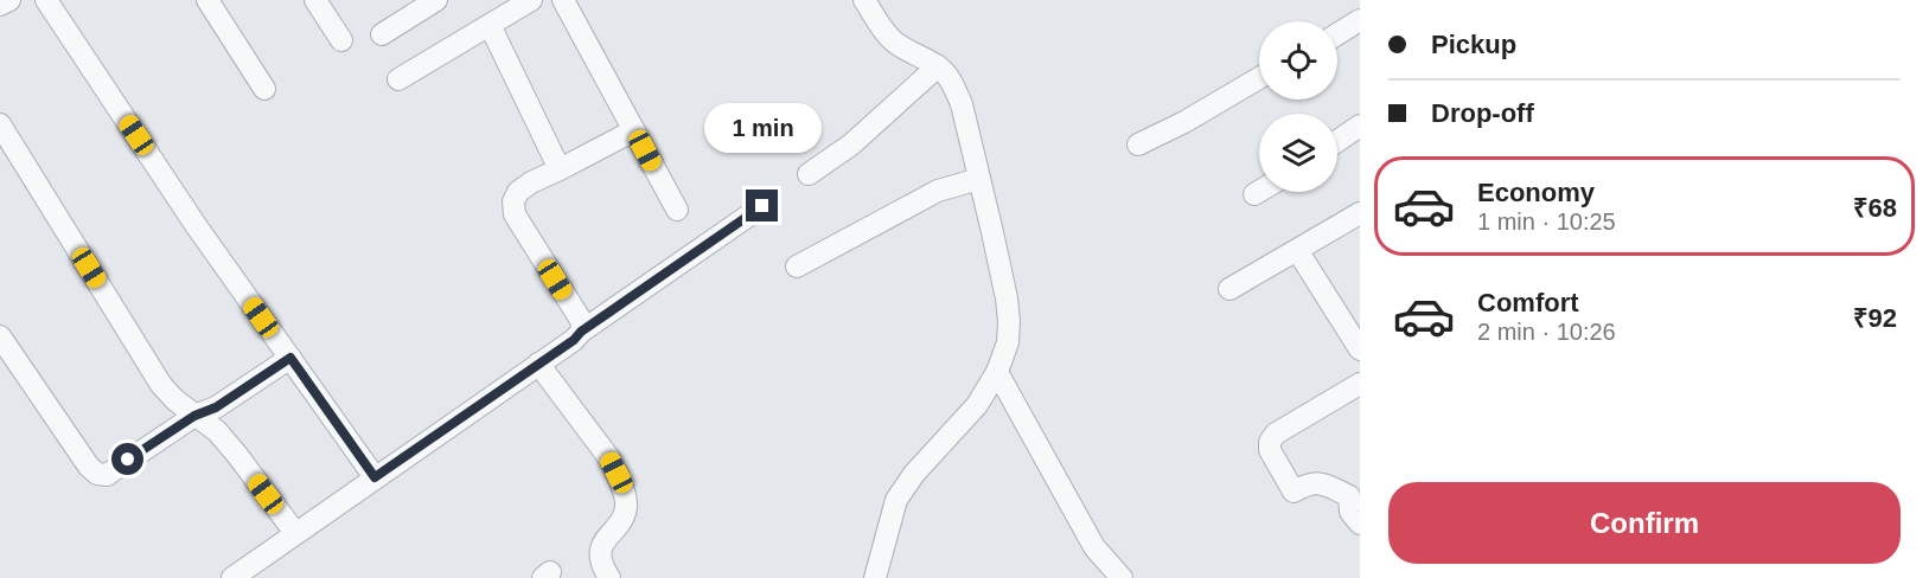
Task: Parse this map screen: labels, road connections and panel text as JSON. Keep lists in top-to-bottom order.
{
  "page": {
    "banner": ["Pickup", "Drop-off"],
    "bubble": "1 min",
    "list": [
      {
        "name": "Economy",
        "note": "1 min · 10:25",
        "value": "₹68"
      },
      {
        "name": "Comfort",
        "note": "2 min · 10:26",
        "value": "₹92"
      }
    ],
    "buttons": "Confirm"
  }
}
